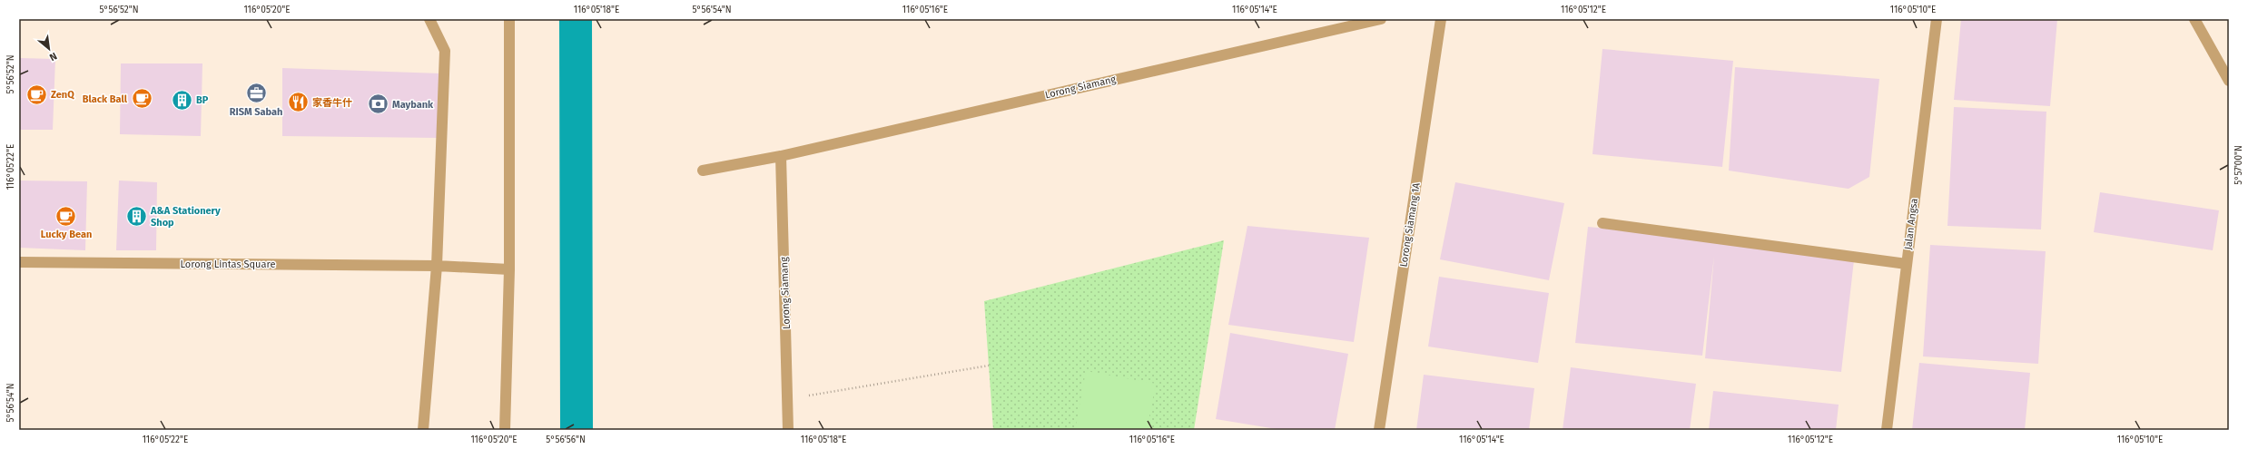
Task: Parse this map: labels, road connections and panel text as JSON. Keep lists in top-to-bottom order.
{
  "streets": {
    "street": [
      "Lorong Siamang",
      "Jalan Angsa",
      "Lorong Siamang 1A",
      "Lorong Lintas Square"
    ]
  },
  "places": {
    "office": ["RISM Sabah"],
    "cafe": ["ZenQ", "Black Ball", "Lucky Bean"],
    "building": ["BP", "A&A Stationery Shop"],
    "restaurant": ["家香牛什"],
    "bank": ["Maybank"]
  },
  "north": "bottom right",
  "coordinates": [
    "5°56'52\"N",
    "116°05'20\"E",
    "116°05'18\"E",
    "5°56'54\"N",
    "116°05'16\"E",
    "116°05'14\"E",
    "116°05'12\"E",
    "116°05'10\"E",
    "5°57'00\"N",
    "116°05'22\"E",
    "5°56'56\"N"
  ]
}
